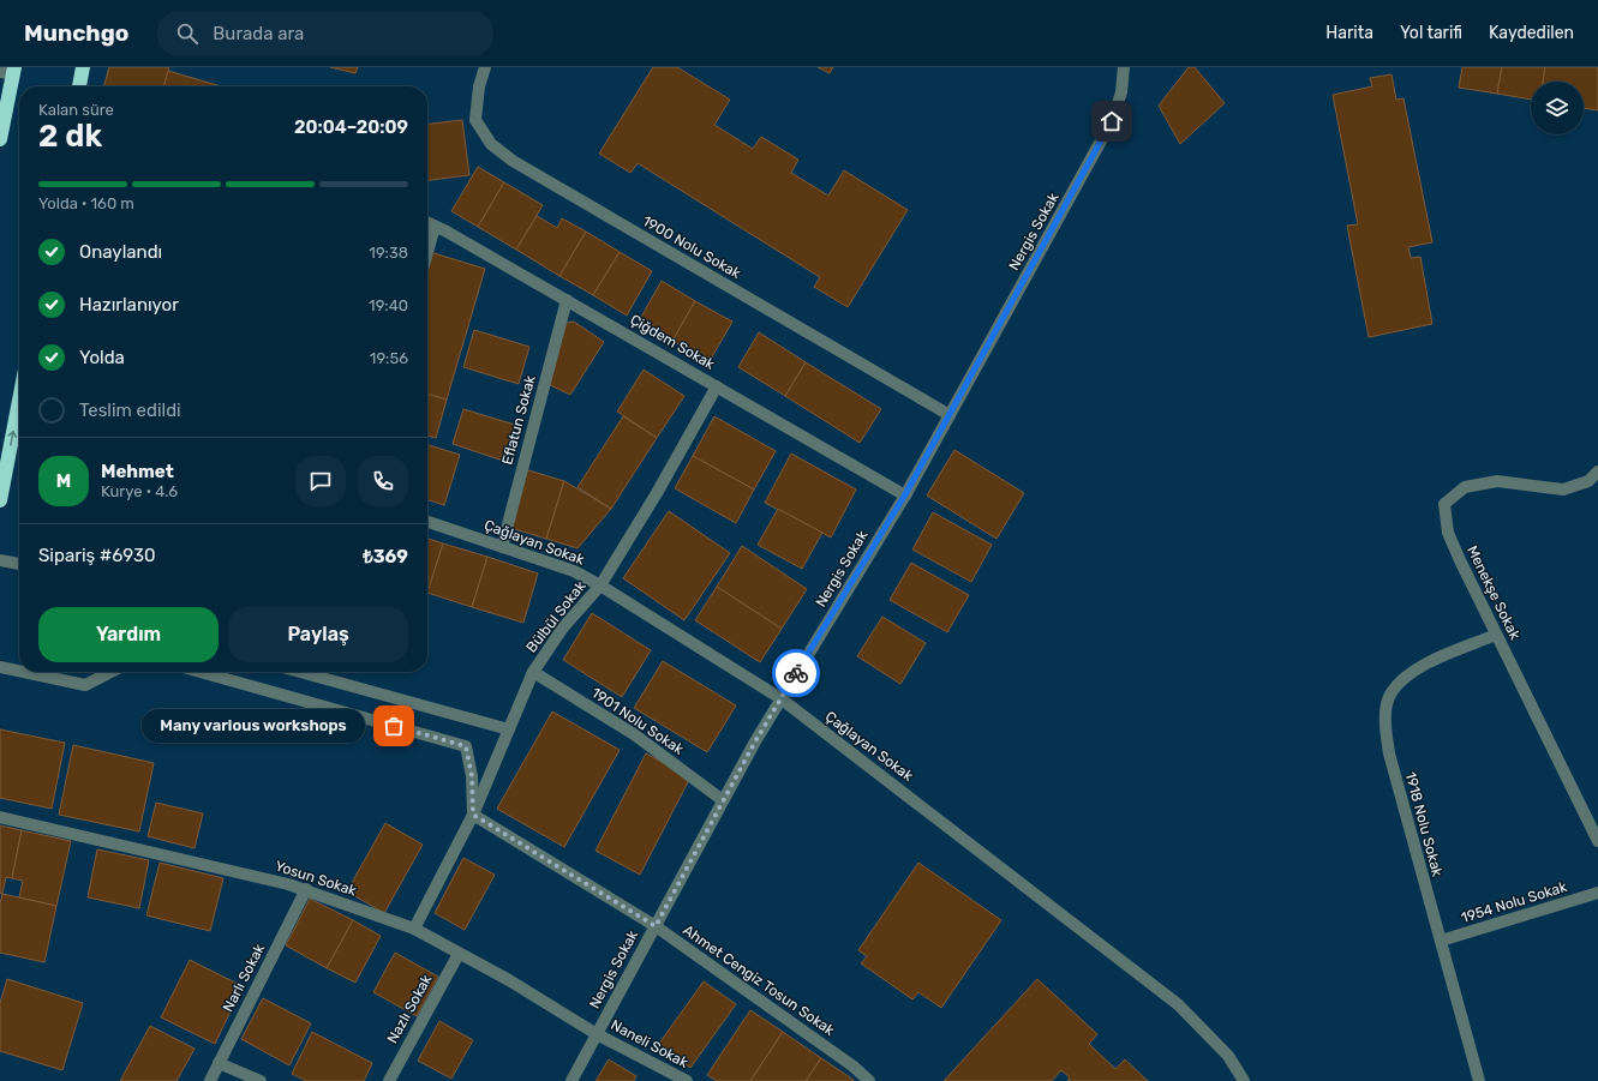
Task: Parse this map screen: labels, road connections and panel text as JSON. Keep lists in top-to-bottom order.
{
  "streets": {
    "street": [
      "Nergis Sokak",
      "1900 Nolu Sokak",
      "Çiğdem Sokak",
      "Eflatun Sokak",
      "Çağlayan Sokak",
      "Menekşe Sokak",
      "Bülbül Sokak",
      "1901 Nolu Sokak",
      "1918 Nolu Sokak",
      "Yosun Sokak",
      "1954 Nolu Sokak",
      "Narlı Sokak",
      "Ahmet Cengiz Tosun Sokak",
      "Nazlı Sokak",
      "Naneli Sokak"
    ]
  },
  "crossings": [
    ["Nergis Sokak", "1900 Nolu Sokak"],
    ["Nergis Sokak", "Çiğdem Sokak"],
    ["Nergis Sokak", "Çağlayan Sokak"],
    ["Nergis Sokak", "1901 Nolu Sokak"],
    ["Nergis Sokak", "Yosun Sokak"],
    ["Nergis Sokak", "Ahmet Cengiz Tosun Sokak"],
    ["Nergis Sokak", "Naneli Sokak"],
    ["Çiğdem Sokak", "Eflatun Sokak"],
    ["Çiğdem Sokak", "Bülbül Sokak"],
    ["Eflatun Sokak", "Çağlayan Sokak"],
    ["Çağlayan Sokak", "Bülbül Sokak"],
    ["Menekşe Sokak", "1918 Nolu Sokak"],
    ["Bülbül Sokak", "1901 Nolu Sokak"],
    ["Bülbül Sokak", "Yosun Sokak"],
    ["Bülbül Sokak", "Ahmet Cengiz Tosun Sokak"],
    ["1918 Nolu Sokak", "1954 Nolu Sokak"],
    ["Yosun Sokak", "Narlı Sokak"],
    ["Yosun Sokak", "Nazlı Sokak"],
    ["Yosun Sokak", "Naneli Sokak"]
  ],
  "places": ["Many various workshops"],
  "page": {
    "header": "Munchgo",
    "search": "Burada ara",
    "nav": ["Harita", "Yol tarifi", "Kaydedilen"],
    "heading": ["2 dk", "Kalan süre", "20:04–20:09"],
    "panel": [
      "Mehmet",
      "Kurye · 4.6",
      "Sipariş #6930",
      "₺369"
    ],
    "bar": "Yolda · 160 m",
    "list": [
      ["Onaylandı", "19:38"],
      ["Hazırlanıyor", "19:40"],
      ["Yolda", "19:56"],
      "Teslim edildi"
    ],
    "round": "M",
    "buttons": ["Yardım", "Paylaş"],
    "bubble": "Many various workshops"
  }
}
